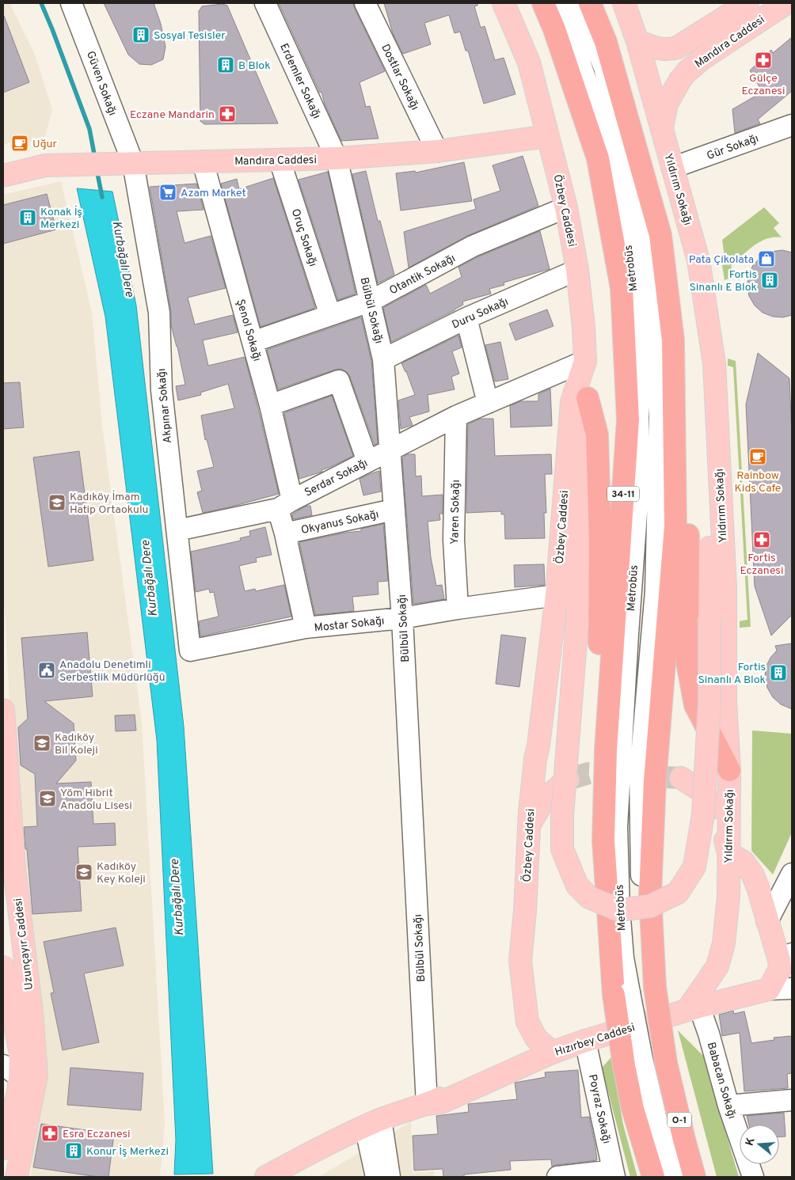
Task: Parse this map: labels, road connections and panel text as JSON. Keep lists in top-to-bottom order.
{
  "streets": {
    "highway": ["34-11", "O-1"],
    "main road": [
      "Mandıra Caddesi",
      "Yıldırım Sokağı",
      "Özbey Caddesi",
      "Uzunçayır Caddesi",
      "Hızırbey Caddesi"
    ],
    "street": [
      "Dostlar Sokağı",
      "Erdemler Sokağı",
      "Güven Sokağı",
      "Gür Sokağı",
      "Oruç Sokağı",
      "Metrobüs",
      "Otantik Sokağı",
      "Bülbül Sokağı",
      "Duru Sokağı",
      "Şenol Sokağı",
      "Akpınar Sokağı",
      "Serdar Sokağı",
      "Yaren Sokağı",
      "Okyanus Sokağı",
      "Mostar Sokağı",
      "Babacan Sokağı",
      "Poyraz Sokağı"
    ]
  },
  "crossings": [
    ["Mandıra Caddesi", "Dostlar Sokağı"],
    ["Mandıra Caddesi", "Erdemler Sokağı"],
    ["Mandıra Caddesi", "Güven Sokağı"],
    ["Mandıra Caddesi", "Yıldırım Sokağı"],
    ["Mandıra Caddesi", "Özbey Caddesi"],
    ["Mandıra Caddesi", "Oruç Sokağı"],
    ["Mandıra Caddesi", "Bülbül Sokağı"],
    ["Mandıra Caddesi", "Şenol Sokağı"],
    ["Mandıra Caddesi", "Akpınar Sokağı"],
    ["Erdemler Sokağı", "Bülbül Sokağı"],
    ["Güven Sokağı", "Akpınar Sokağı"],
    ["Gür Sokağı", "Yıldırım Sokağı"],
    ["Yıldırım Sokağı", "Hızırbey Caddesi"],
    ["Yıldırım Sokağı", "Babacan Sokağı"],
    ["Özbey Caddesi", "Otantik Sokağı"],
    ["Özbey Caddesi", "Duru Sokağı"],
    ["Özbey Caddesi", "Serdar Sokağı"],
    ["Özbey Caddesi", "Mostar Sokağı"],
    ["Özbey Caddesi", "Hızırbey Caddesi"],
    ["Oruç Sokağı", "Otantik Sokağı"],
    ["Metrobüs", "34-11"],
    ["Metrobüs", "O-1"],
    ["Otantik Sokağı", "Bülbül Sokağı"],
    ["Otantik Sokağı", "Şenol Sokağı"],
    ["Bülbül Sokağı", "Duru Sokağı"],
    ["Bülbül Sokağı", "Serdar Sokağı"],
    ["Bülbül Sokağı", "Okyanus Sokağı"],
    ["Bülbül Sokağı", "Mostar Sokağı"],
    ["Bülbül Sokağı", "Hızırbey Caddesi"],
    ["Şenol Sokağı", "Serdar Sokağı"],
    ["Şenol Sokağı", "Okyanus Sokağı"],
    ["Şenol Sokağı", "Mostar Sokağı"],
    ["Akpınar Sokağı", "Serdar Sokağı"],
    ["Akpınar Sokağı", "Mostar Sokağı"],
    ["Serdar Sokağı", "Yaren Sokağı"],
    ["34-11", "O-1"],
    ["Yaren Sokağı", "Mostar Sokağı"],
    ["Hızırbey Caddesi", "Babacan Sokağı"],
    ["Hızırbey Caddesi", "Poyraz Sokağı"]
  ],
  "water": ["Kurbağalı Dere"],
  "places": {
    "building": [
      "Sosyal Tesisler",
      "B Blok",
      "Konak İş Merkezi",
      "Fortis Sinanlı E Blok",
      "Fortis Sinanlı A Blok",
      "Konur İş Merkezi"
    ],
    "pharmacy": [
      "Gülçe Eczanesi",
      "Eczane Mandarin",
      "Fortis Eczanesi",
      "Esra Eczanesi"
    ],
    "cafe": ["Uğur", "Rainbow Kids Cafe"],
    "supermarket": ["Azam Market"],
    "shop": ["Pata Çikolata"],
    "school or university": [
      "Kadıköy İmam Hatip Ortaokulu",
      "Kadıköy Bil Koleji",
      "Yöm Hibrit Anadolu Lisesi",
      "Kadıköy Key Koleji"
    ],
    "public building": ["Anadolu Denetimli Serbestlik Müdürlüğü"]
  },
  "north": "left"
}
